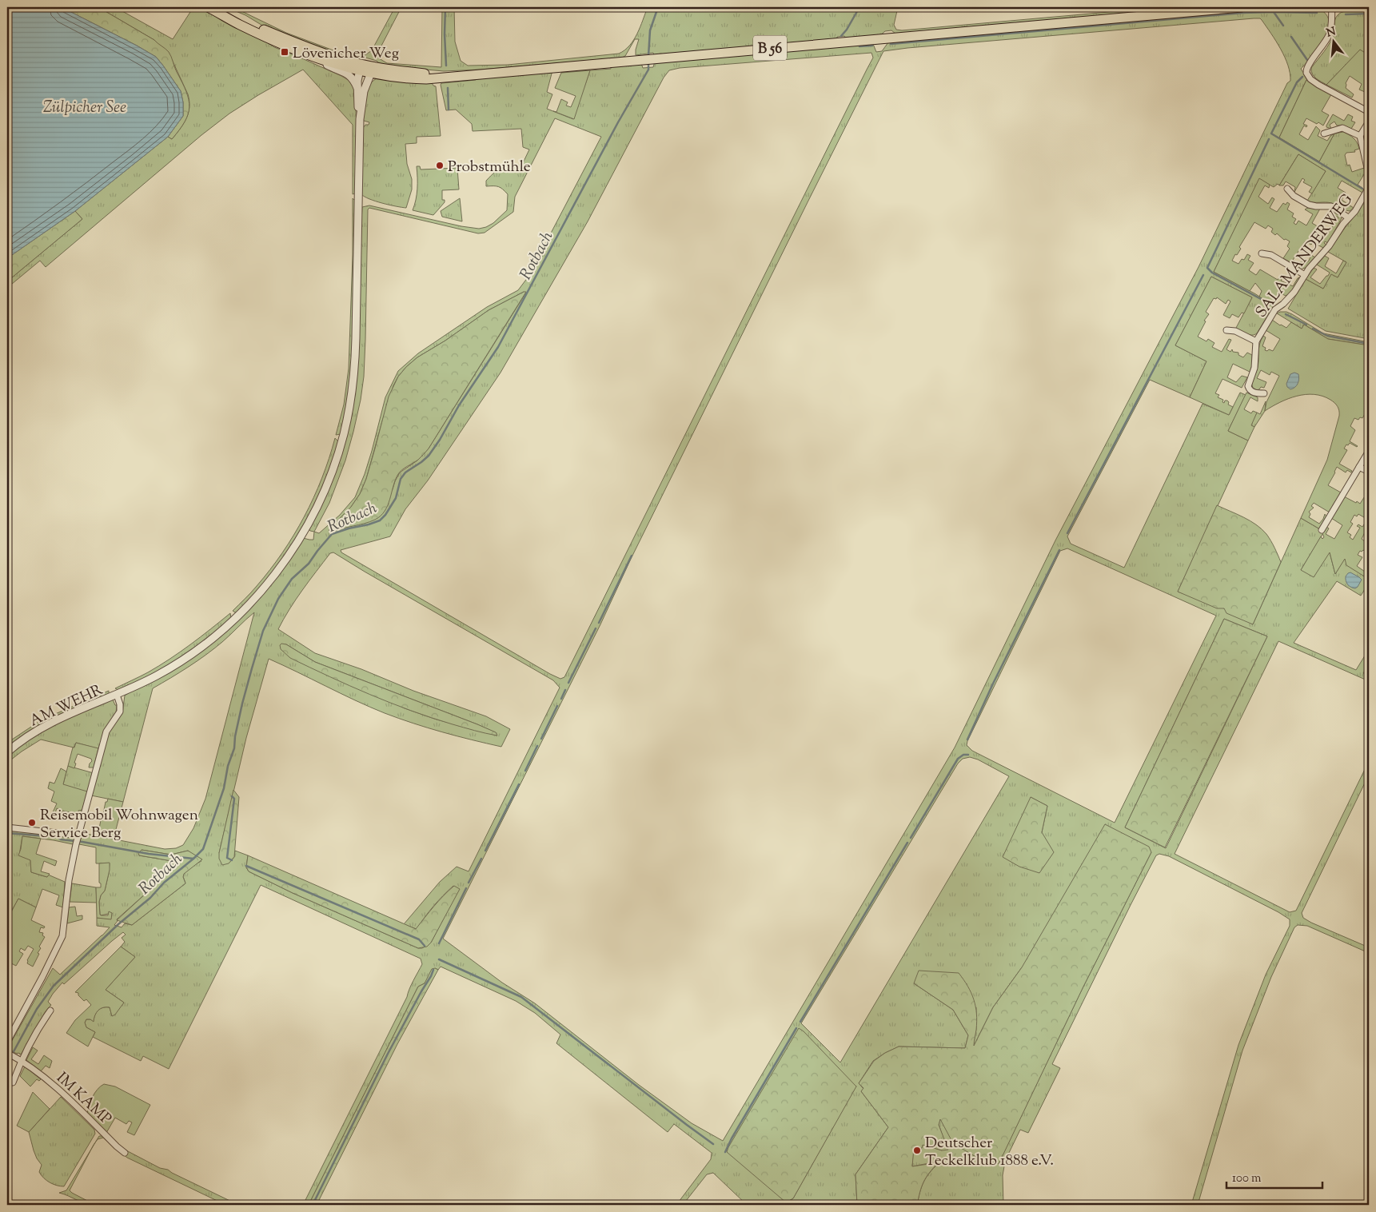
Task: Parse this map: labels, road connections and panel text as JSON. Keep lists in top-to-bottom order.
{
  "streets": {
    "main road": ["B 56"],
    "street": ["SALAMANDERWEG", "AM WEHR", "IM KAMP"]
  },
  "water": ["Zülpicher See", "Rotbach"],
  "places": {
    "transit": ["Lövenicher Weg"],
    "other": ["Probstmühle", "Reisemobil Wohnwagen Service Berg", "Deutscher Teckelklub 1888 e.V."]
  },
  "scale_bar": "100 m",
  "north": "top"
}
